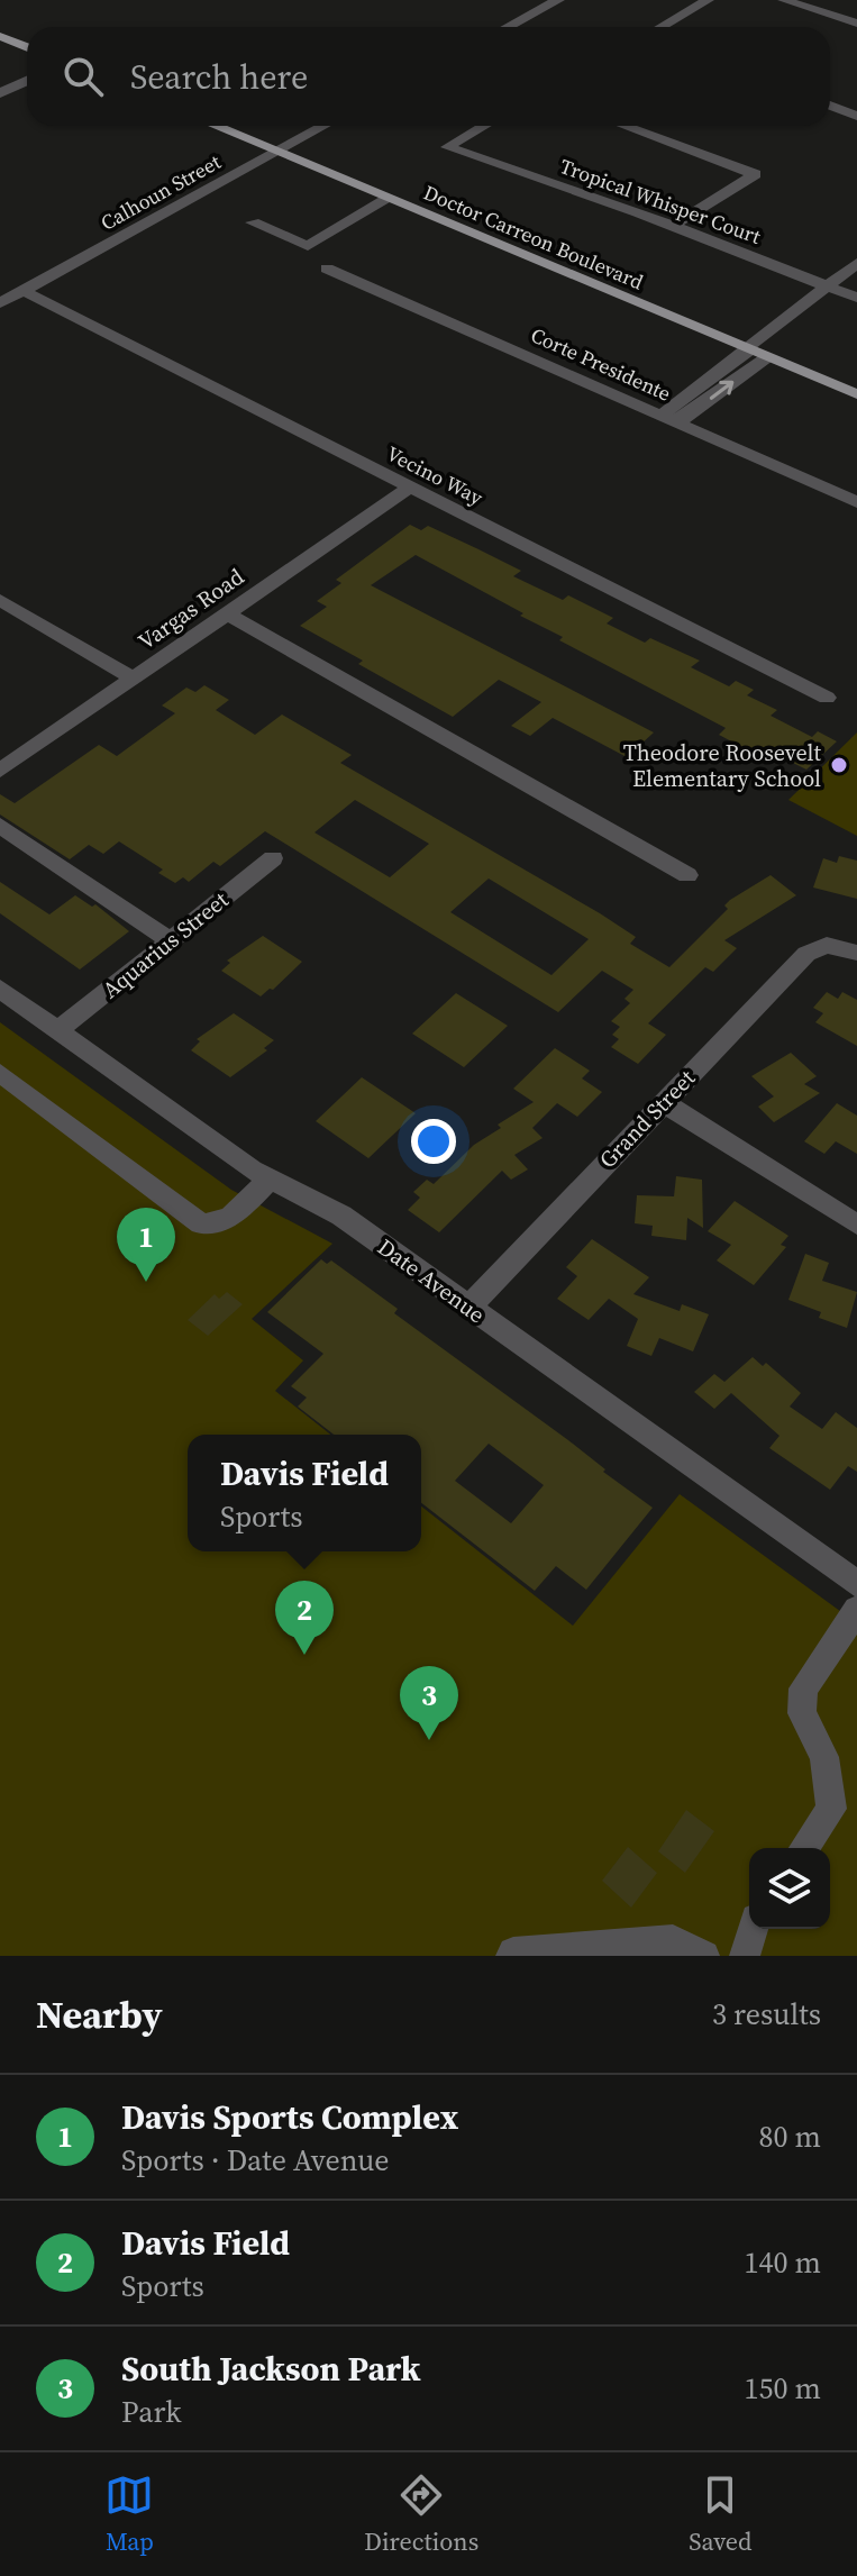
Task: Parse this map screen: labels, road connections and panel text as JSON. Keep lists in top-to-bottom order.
{
  "streets": {
    "main road": ["Doctor Carreon Boulevard"],
    "street": [
      "Calhoun Street",
      "Tropical Whisper Court",
      "Corte Presidente",
      "Vecino Way",
      "Vargas Road",
      "Aquarius Street",
      "Grand Street",
      "Date Avenue"
    ]
  },
  "crossings": [
    ["Calhoun Street", "Doctor Carreon Boulevard"],
    ["Calhoun Street", "Vecino Way"],
    ["Vecino Way", "Vargas Road"],
    ["Aquarius Street", "Date Avenue"],
    ["Grand Street", "Date Avenue"]
  ],
  "places": ["Theodore Roosevelt Elementary School"],
  "page": {
    "search": "Search here",
    "pins": ["1", "2", "3"],
    "popup": ["Davis Field", "Sports"],
    "heading": ["Nearby", "3 results"],
    "list": [
      {
        "mark": "1",
        "name": "Davis Sports Complex",
        "note": "Sports · Date Avenue",
        "value": "80 m"
      },
      {
        "mark": "2",
        "name": "Davis Field",
        "note": "Sports",
        "value": "140 m"
      },
      {
        "mark": "3",
        "name": "South Jackson Park",
        "note": "Park",
        "value": "150 m"
      }
    ],
    "nav": ["Map", "Directions", "Saved"]
  }
}
